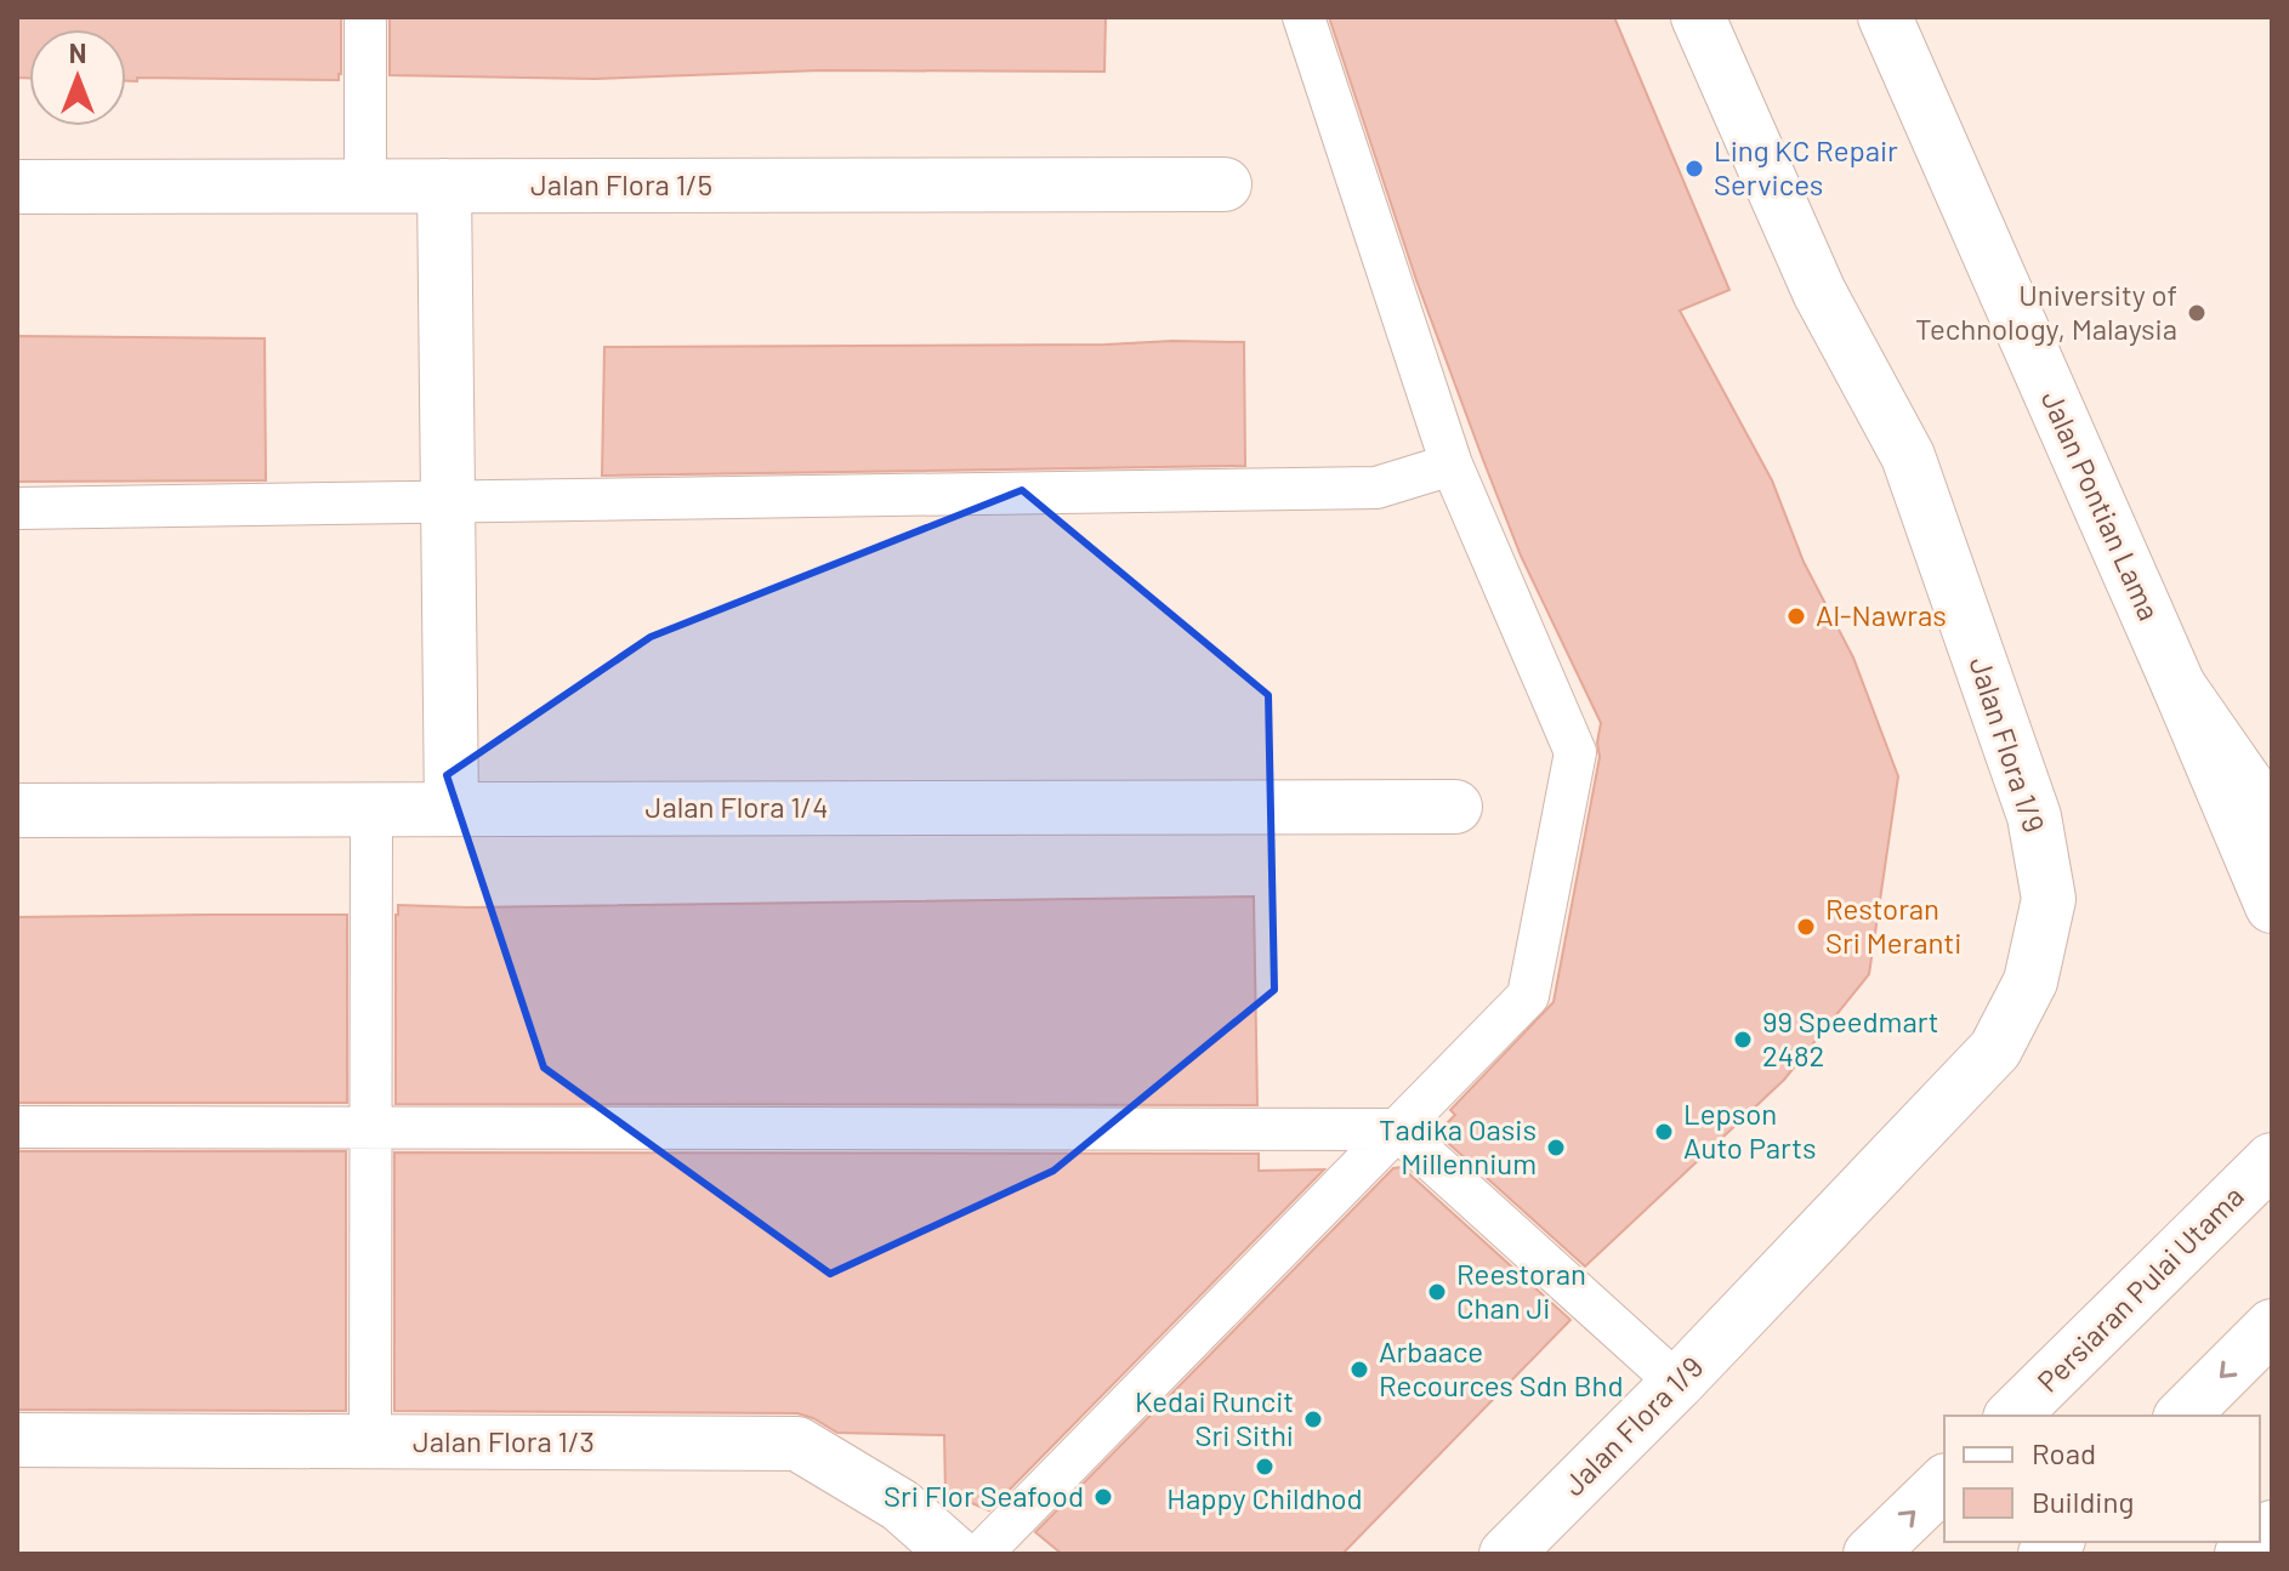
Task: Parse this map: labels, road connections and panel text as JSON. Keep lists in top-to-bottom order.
{
  "streets": {
    "street": [
      "Jalan Flora 1/5",
      "Jalan Pontian Lama",
      "Jalan Flora 1/9",
      "Jalan Flora 1/4",
      "Persiaran Pulai Utama",
      "Jalan Flora 1/3"
    ]
  },
  "places": [
    "Ling KC Repair Services",
    "University of Technology, Malaysia",
    "Al-Nawras",
    "Restoran Sri Meranti",
    "99 Speedmart 2482",
    "Lepson Auto Parts",
    "Tadika Oasis Millennium",
    "Reestoran Chan Ji",
    "Arbaace Recources Sdn Bhd",
    "Kedai Runcit Sri Sithi",
    "Happy Childhod",
    "Sri Flor Seafood"
  ],
  "legend": ["Road", "Building"],
  "north": "top"
}
